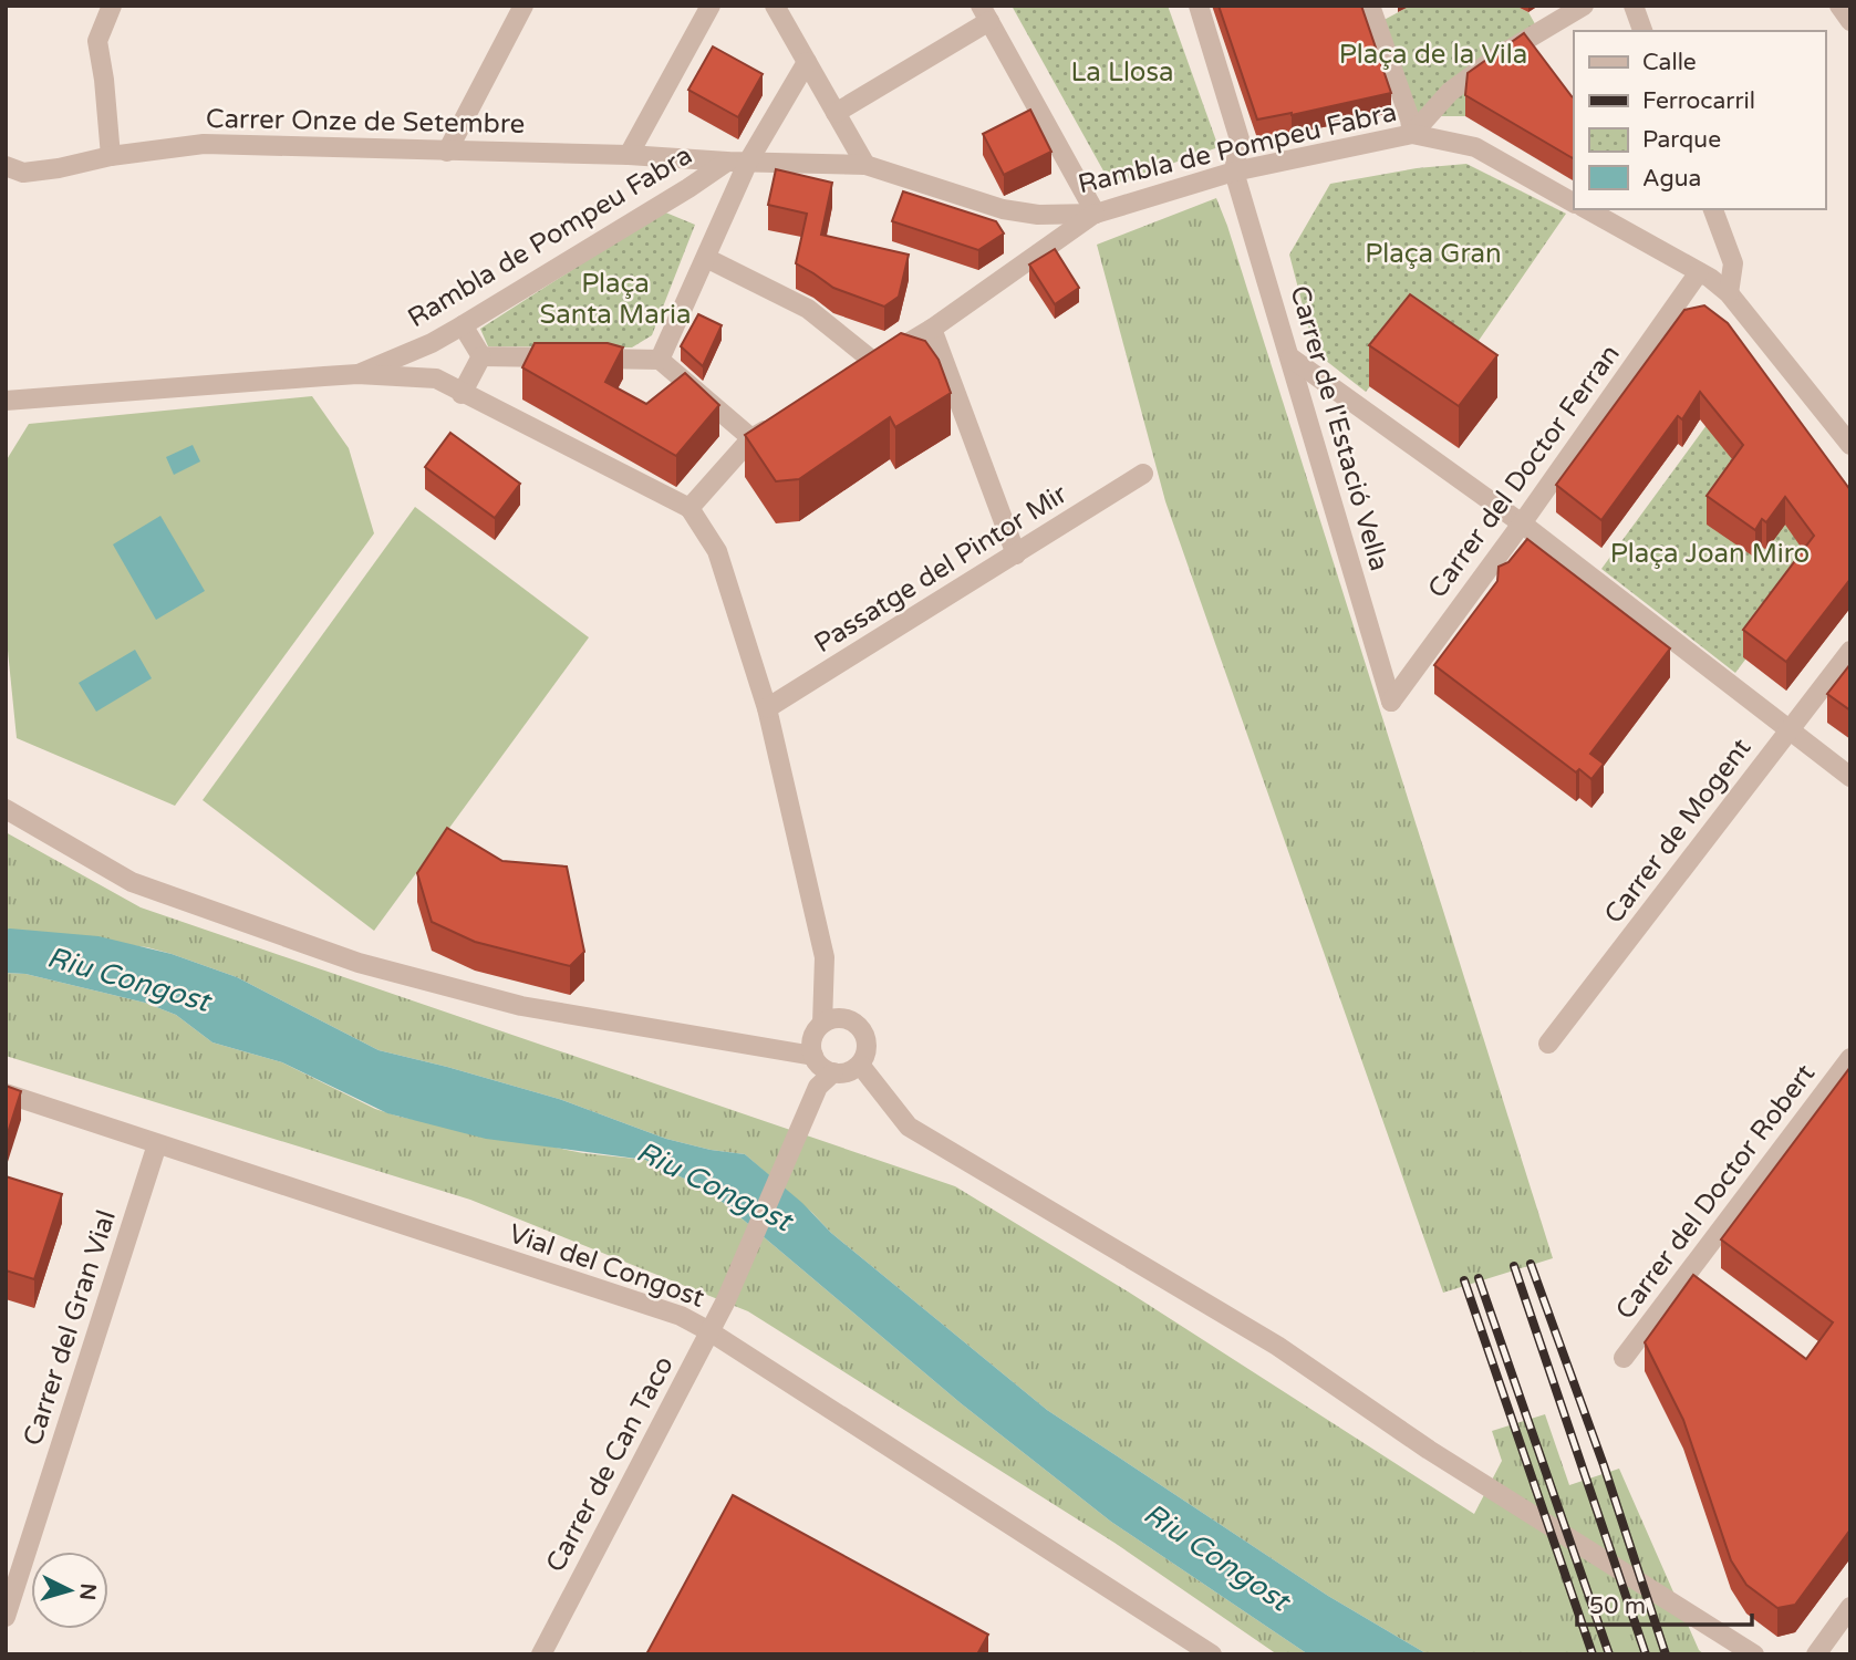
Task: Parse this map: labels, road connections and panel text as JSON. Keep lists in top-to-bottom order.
{
  "streets": {
    "street": [
      "Carrer Onze de Setembre",
      "Rambla de Pompeu Fabra",
      "Carrer de l'Estació Vella",
      "Carrer del Doctor Ferran",
      "Passatge del Pintor Mir",
      "Carrer de Mogent",
      "Carrer del Doctor Robert",
      "Vial del Congost",
      "Carrer del Gran Vial",
      "Carrer de Can Taco"
    ]
  },
  "crossings": [
    ["Carrer Onze de Setembre", "Rambla de Pompeu Fabra"],
    ["Rambla de Pompeu Fabra", "Carrer de l'Estació Vella"],
    ["Carrer de l'Estació Vella", "Carrer del Doctor Ferran"],
    ["Vial del Congost", "Carrer del Gran Vial"],
    ["Vial del Congost", "Carrer de Can Taco"]
  ],
  "water": ["Riu Congost"],
  "parks": [
    "Plaça de la Vila",
    "La Llosa",
    "Plaça Gran",
    "Plaça Santa Maria",
    "Plaça Joan Miro"
  ],
  "legend": [
    "Calle",
    "Ferrocarril",
    "Parque",
    "Agua"
  ],
  "scale_bar": "50 m",
  "north": "right"
}
